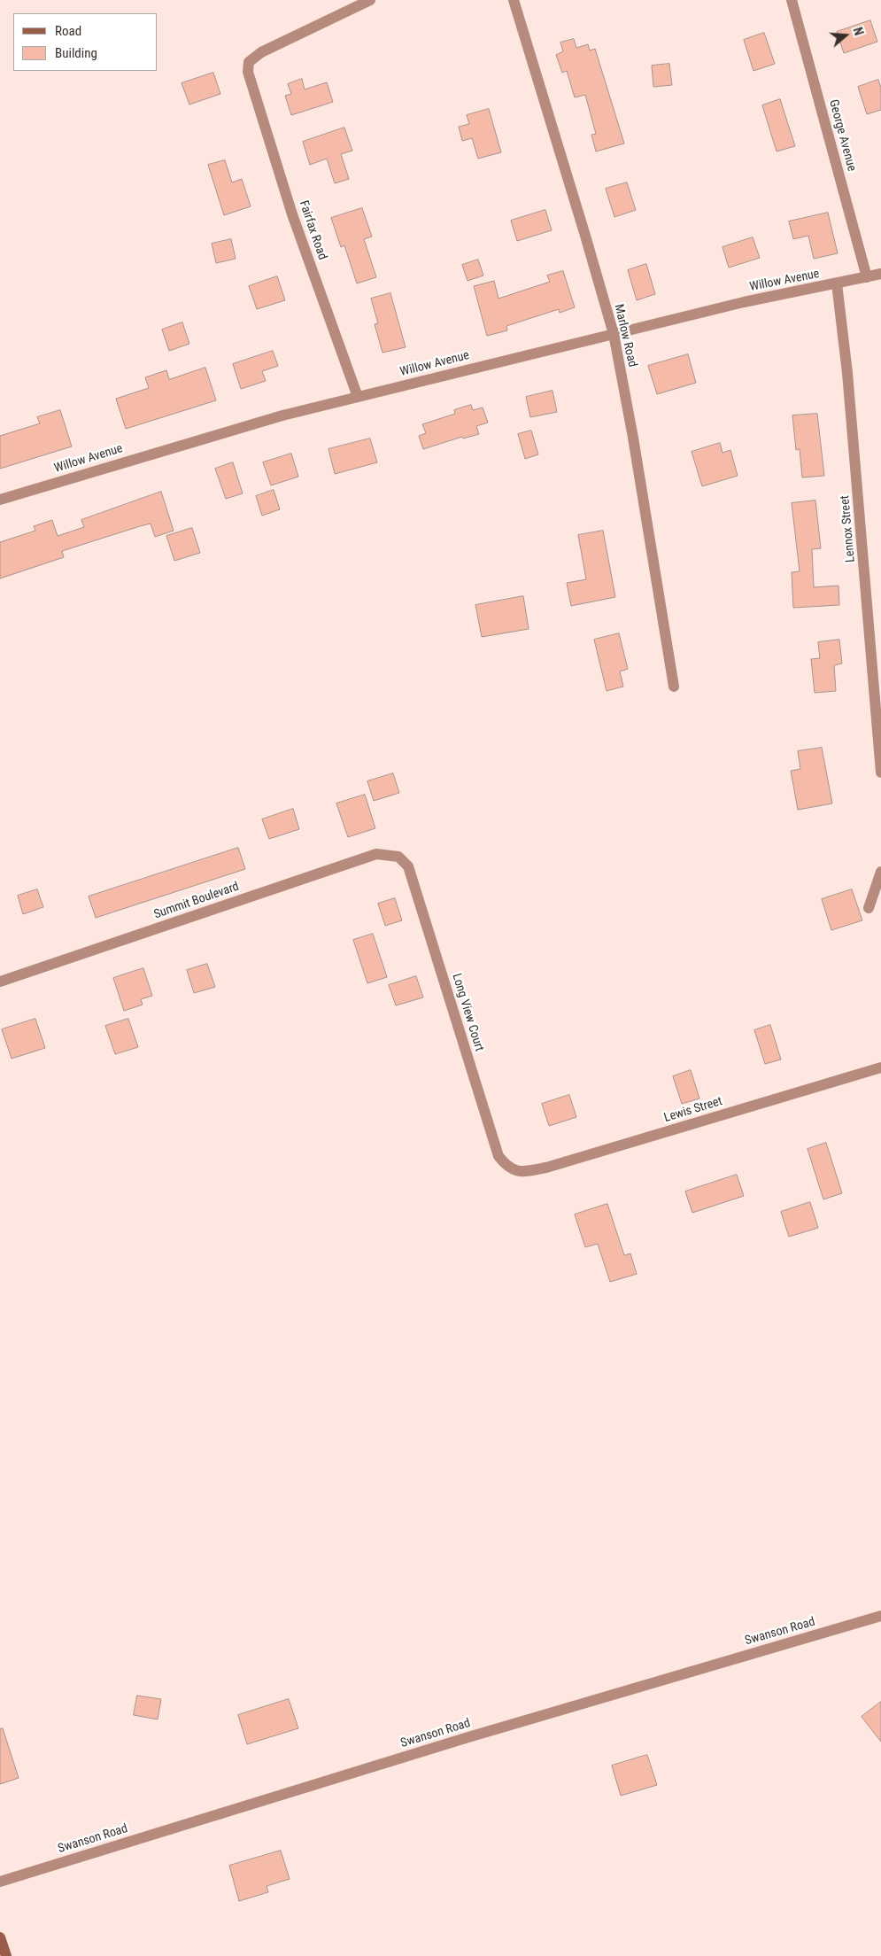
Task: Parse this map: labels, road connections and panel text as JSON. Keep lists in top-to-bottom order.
{
  "streets": {
    "street": [
      "George Avenue",
      "Fairfax Road",
      "Willow Avenue",
      "Marlow Road",
      "Lennox Street",
      "Summit Boulevard",
      "Long View Court",
      "Lewis Street",
      "Swanson Road"
    ]
  },
  "crossings": [
    ["George Avenue", "Willow Avenue"],
    ["Fairfax Road", "Willow Avenue"],
    ["Willow Avenue", "Marlow Road"],
    ["Willow Avenue", "Lennox Street"],
    ["Summit Boulevard", "Long View Court"],
    ["Long View Court", "Lewis Street"]
  ],
  "legend": ["Road", "Building"],
  "north": "right"
}
